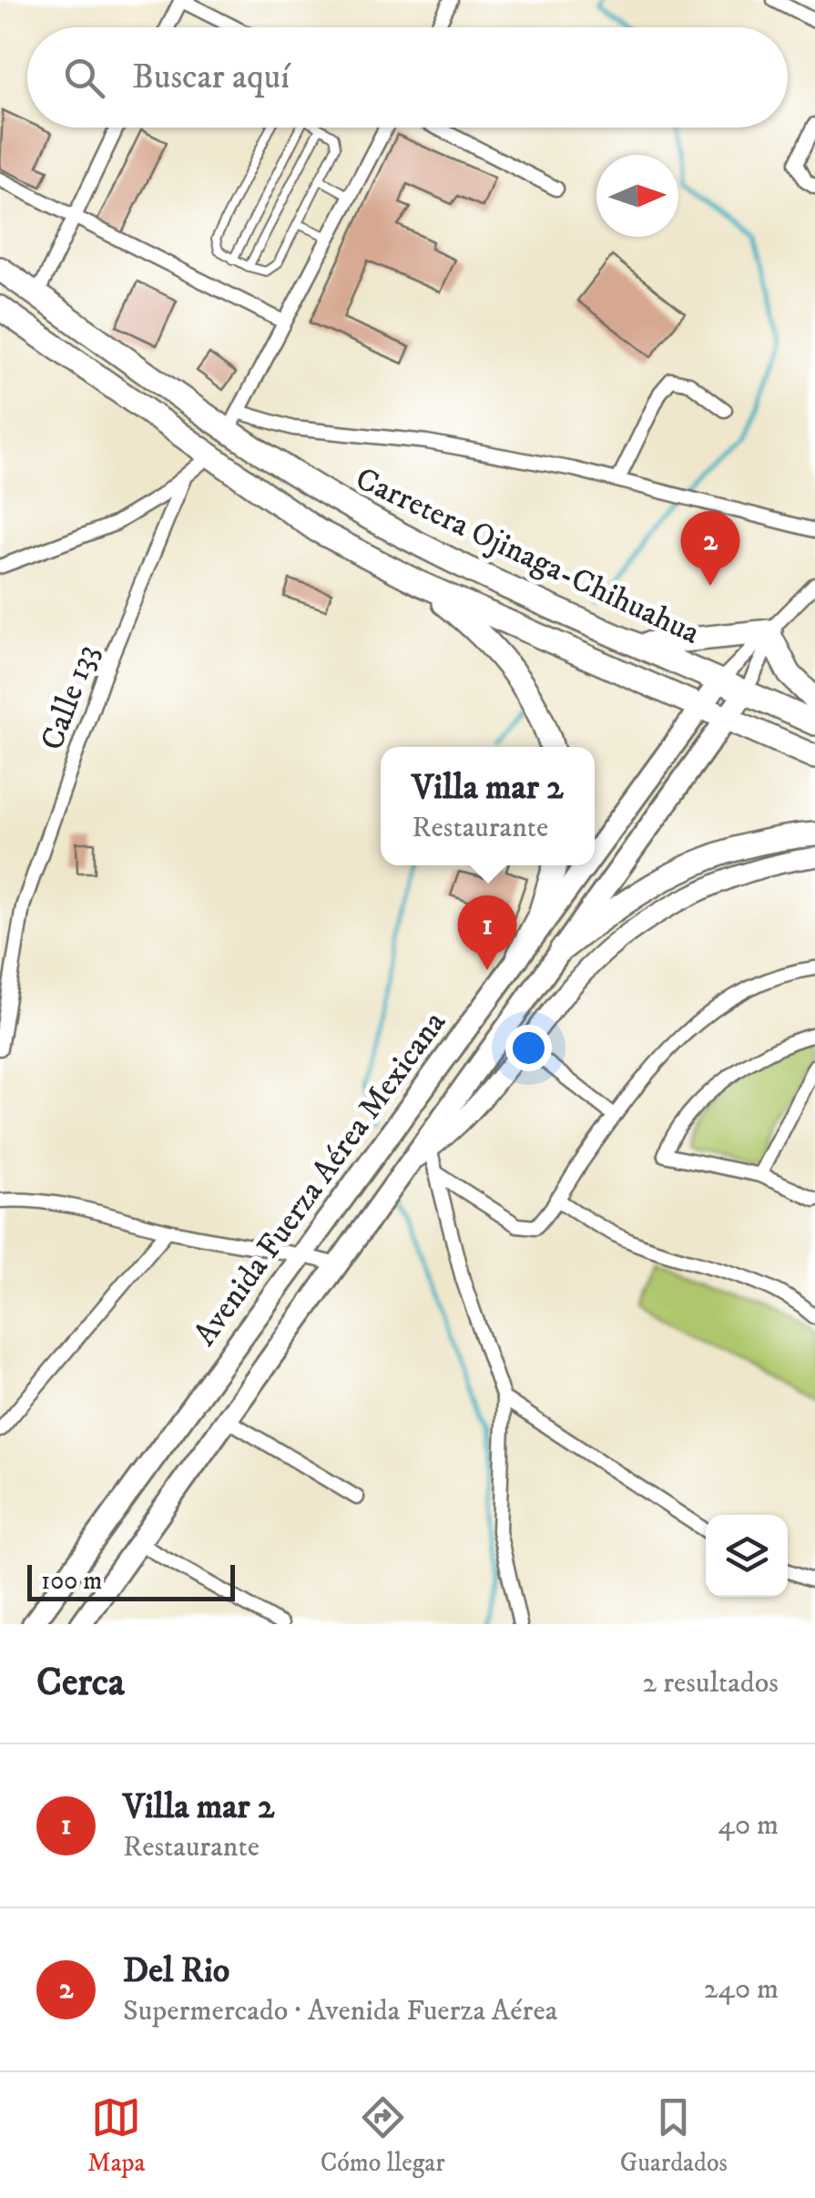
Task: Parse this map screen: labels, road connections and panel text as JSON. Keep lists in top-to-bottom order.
{
  "streets": {
    "highway": ["Carretera Ojinaga-Chihuahua"],
    "main road": ["Avenida Fuerza Aérea Mexicana"],
    "street": ["Calle 133"]
  },
  "crossings": [
    ["Carretera Ojinaga-Chihuahua", "Avenida Fuerza Aérea Mexicana"]
  ],
  "scale_bar": "100 m",
  "north": "right",
  "page": {
    "search": "Buscar aquí",
    "pins": ["2", "1"],
    "popup": ["Villa mar 2", "Restaurante"],
    "scale": "100 m",
    "heading": ["Cerca", "2 resultados"],
    "list": [
      {
        "mark": "1",
        "name": "Villa mar 2",
        "note": "Restaurante",
        "value": "40 m"
      },
      {
        "mark": "2",
        "name": "Del Rio",
        "note": "Supermercado · Avenida Fuerza Aérea",
        "value": "240 m"
      }
    ],
    "nav": ["Mapa", "Cómo llegar", "Guardados"]
  }
}
